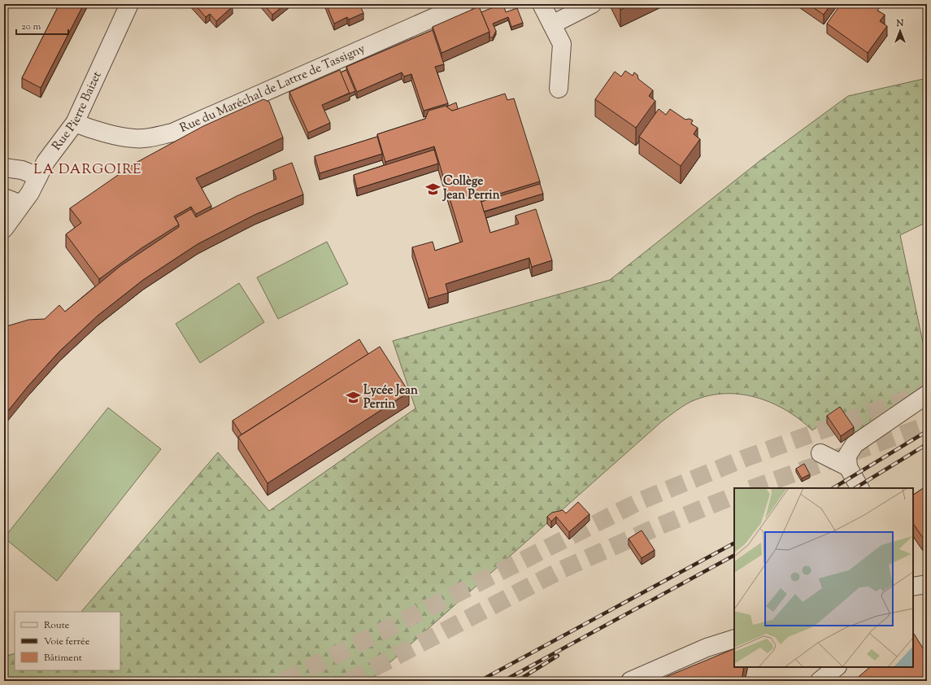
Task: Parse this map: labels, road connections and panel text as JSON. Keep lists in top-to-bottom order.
{
  "streets": {
    "street": ["Rue du Maréchal de Lattre de Tassigny", "Rue Pierre Baizet"]
  },
  "crossings": [
    ["Rue du Maréchal de Lattre de Tassigny", "Rue Pierre Baizet"]
  ],
  "districts": ["LA DARGOIRE"],
  "places": {
    "school or university": ["Collège Jean Perrin", "Lycée Jean Perrin"]
  },
  "legend": ["Route", "Voie ferrée", "Bâtiment"],
  "scale_bar": "20 m",
  "north": "top"
}
